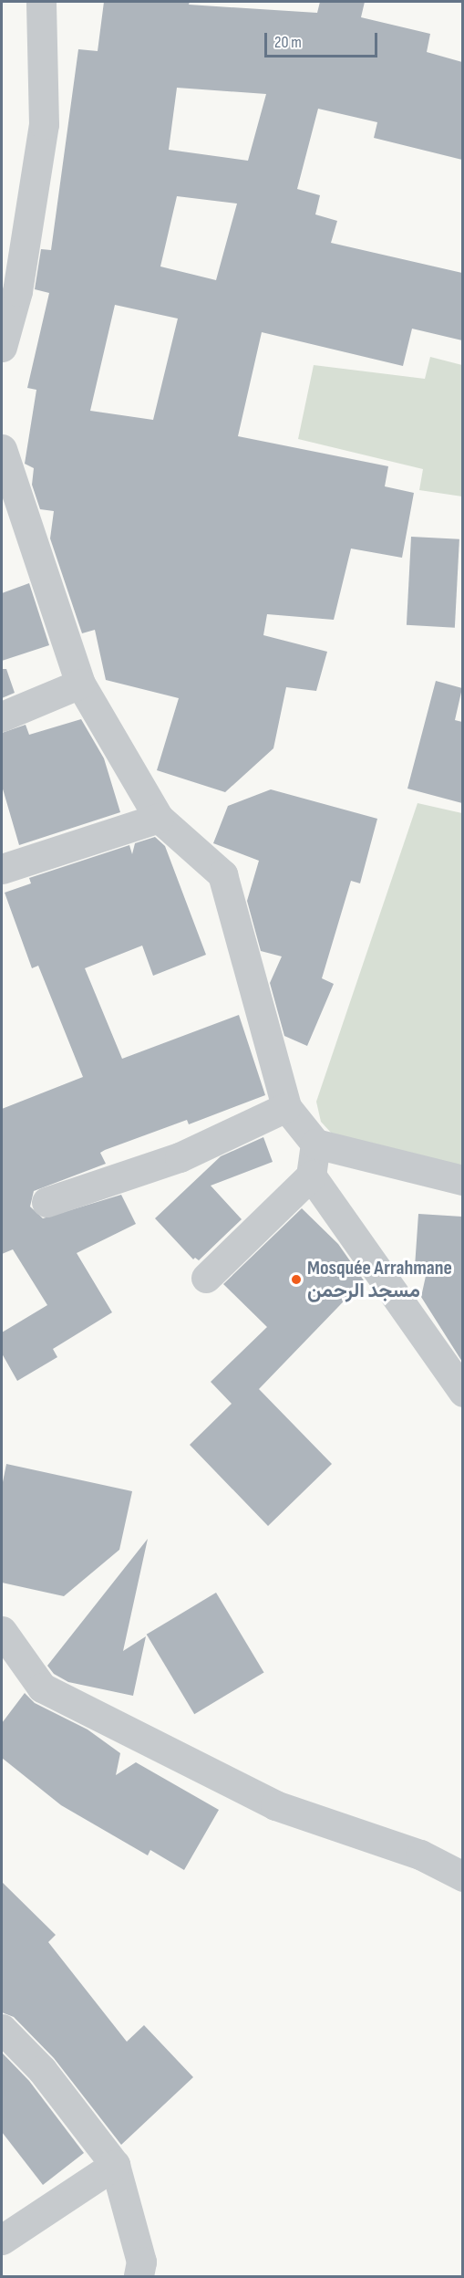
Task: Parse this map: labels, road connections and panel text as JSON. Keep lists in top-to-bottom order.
{
  "places": ["Mosquée Arrahmane مسجد الرحمن"],
  "scale_bar": "20 m"
}
